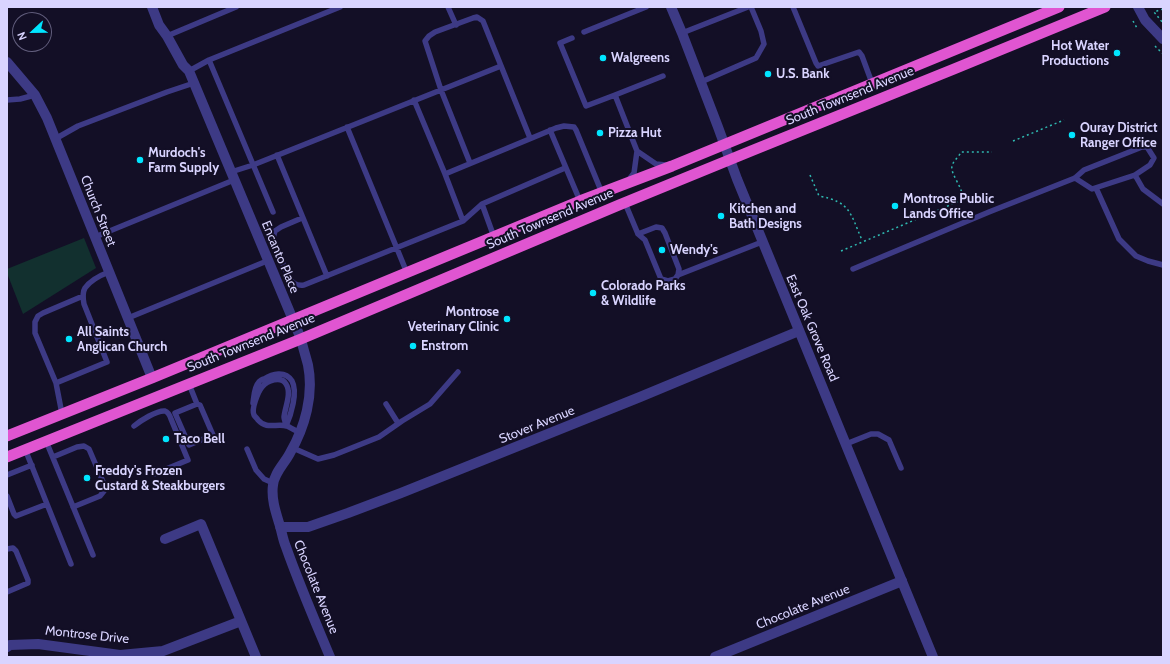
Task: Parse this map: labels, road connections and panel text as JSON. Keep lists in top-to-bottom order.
{
  "streets": {
    "highway": ["South Townsend Avenue"],
    "street": [
      "Church Street",
      "Encanto Place",
      "East Oak Grove Road",
      "Stover Avenue",
      "Chocolate Avenue",
      "Montrose Drive"
    ]
  },
  "crossings": [
    ["South Townsend Avenue", "Church Street"],
    ["South Townsend Avenue", "Encanto Place"],
    ["South Townsend Avenue", "East Oak Grove Road"],
    ["Encanto Place", "Stover Avenue"],
    ["Encanto Place", "Chocolate Avenue"],
    ["East Oak Grove Road", "Stover Avenue"],
    ["East Oak Grove Road", "Chocolate Avenue"],
    ["Stover Avenue", "Chocolate Avenue"]
  ],
  "places": [
    "Hot Water Productions",
    "Walgreens",
    "U.S. Bank",
    "Pizza Hut",
    "Ouray District Ranger Office",
    "Murdoch's Farm Supply",
    "Montrose Public Lands Office",
    "Kitchen and Bath Designs",
    "Wendy's",
    "Colorado Parks & Wildlife",
    "Montrose Veterinary Clinic",
    "All Saints Anglican Church",
    "Enstrom",
    "Taco Bell",
    "Freddy's Frozen Custard & Steakburgers"
  ],
  "north": "left"
}
